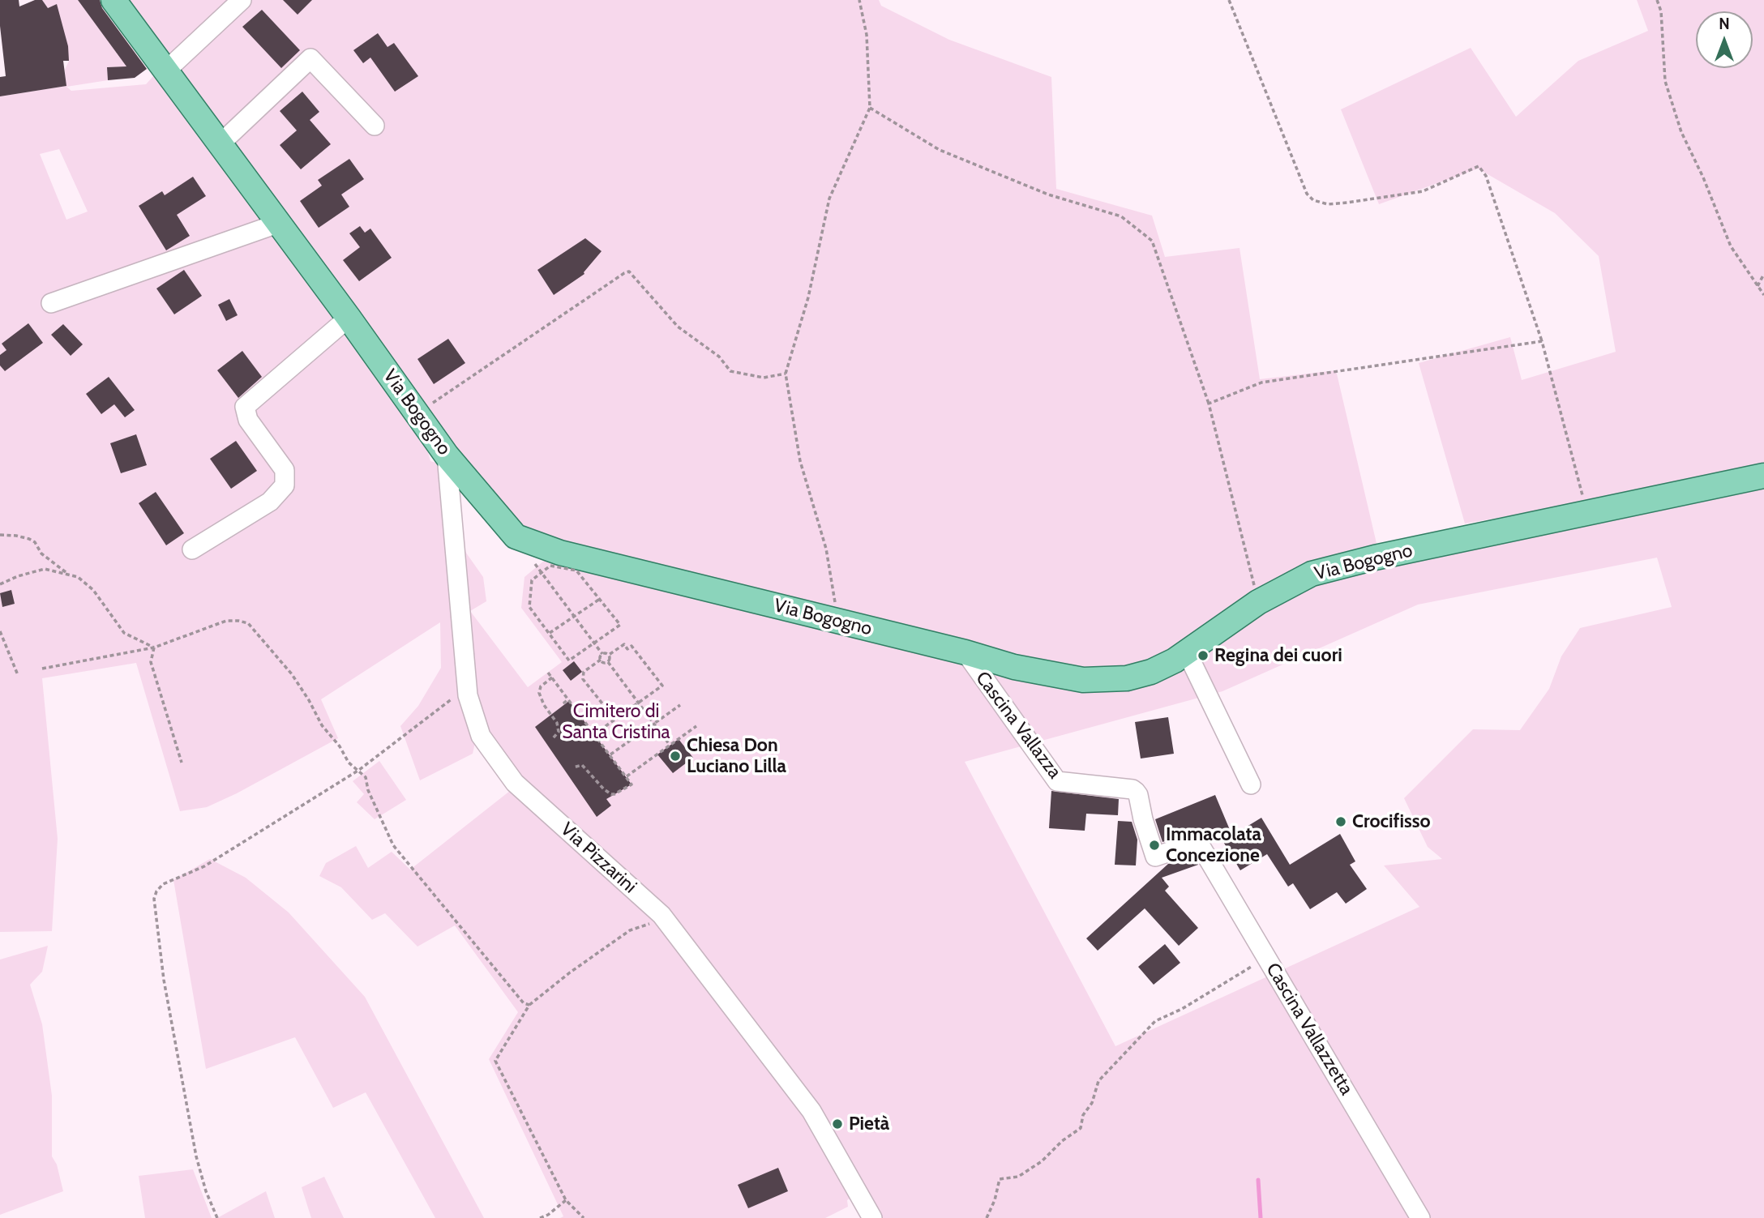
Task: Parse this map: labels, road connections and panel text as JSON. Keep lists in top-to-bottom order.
{
  "streets": {
    "main road": ["Via Bogogno"],
    "street": ["Cascina Vallazza", "Via Pizzarini", "Cascina Vallazzetta"]
  },
  "crossings": [
    ["Via Bogogno", "Cascina Vallazza"],
    ["Via Bogogno", "Via Pizzarini"],
    ["Cascina Vallazza", "Cascina Vallazzetta"]
  ],
  "parks": ["Cimitero di Santa Cristina"],
  "places": [
    "Regina dei cuori",
    "Chiesa Don Luciano Lilla",
    "Crocifisso",
    "Immacolata Concezione",
    "Pietà"
  ],
  "north": "top"
}
